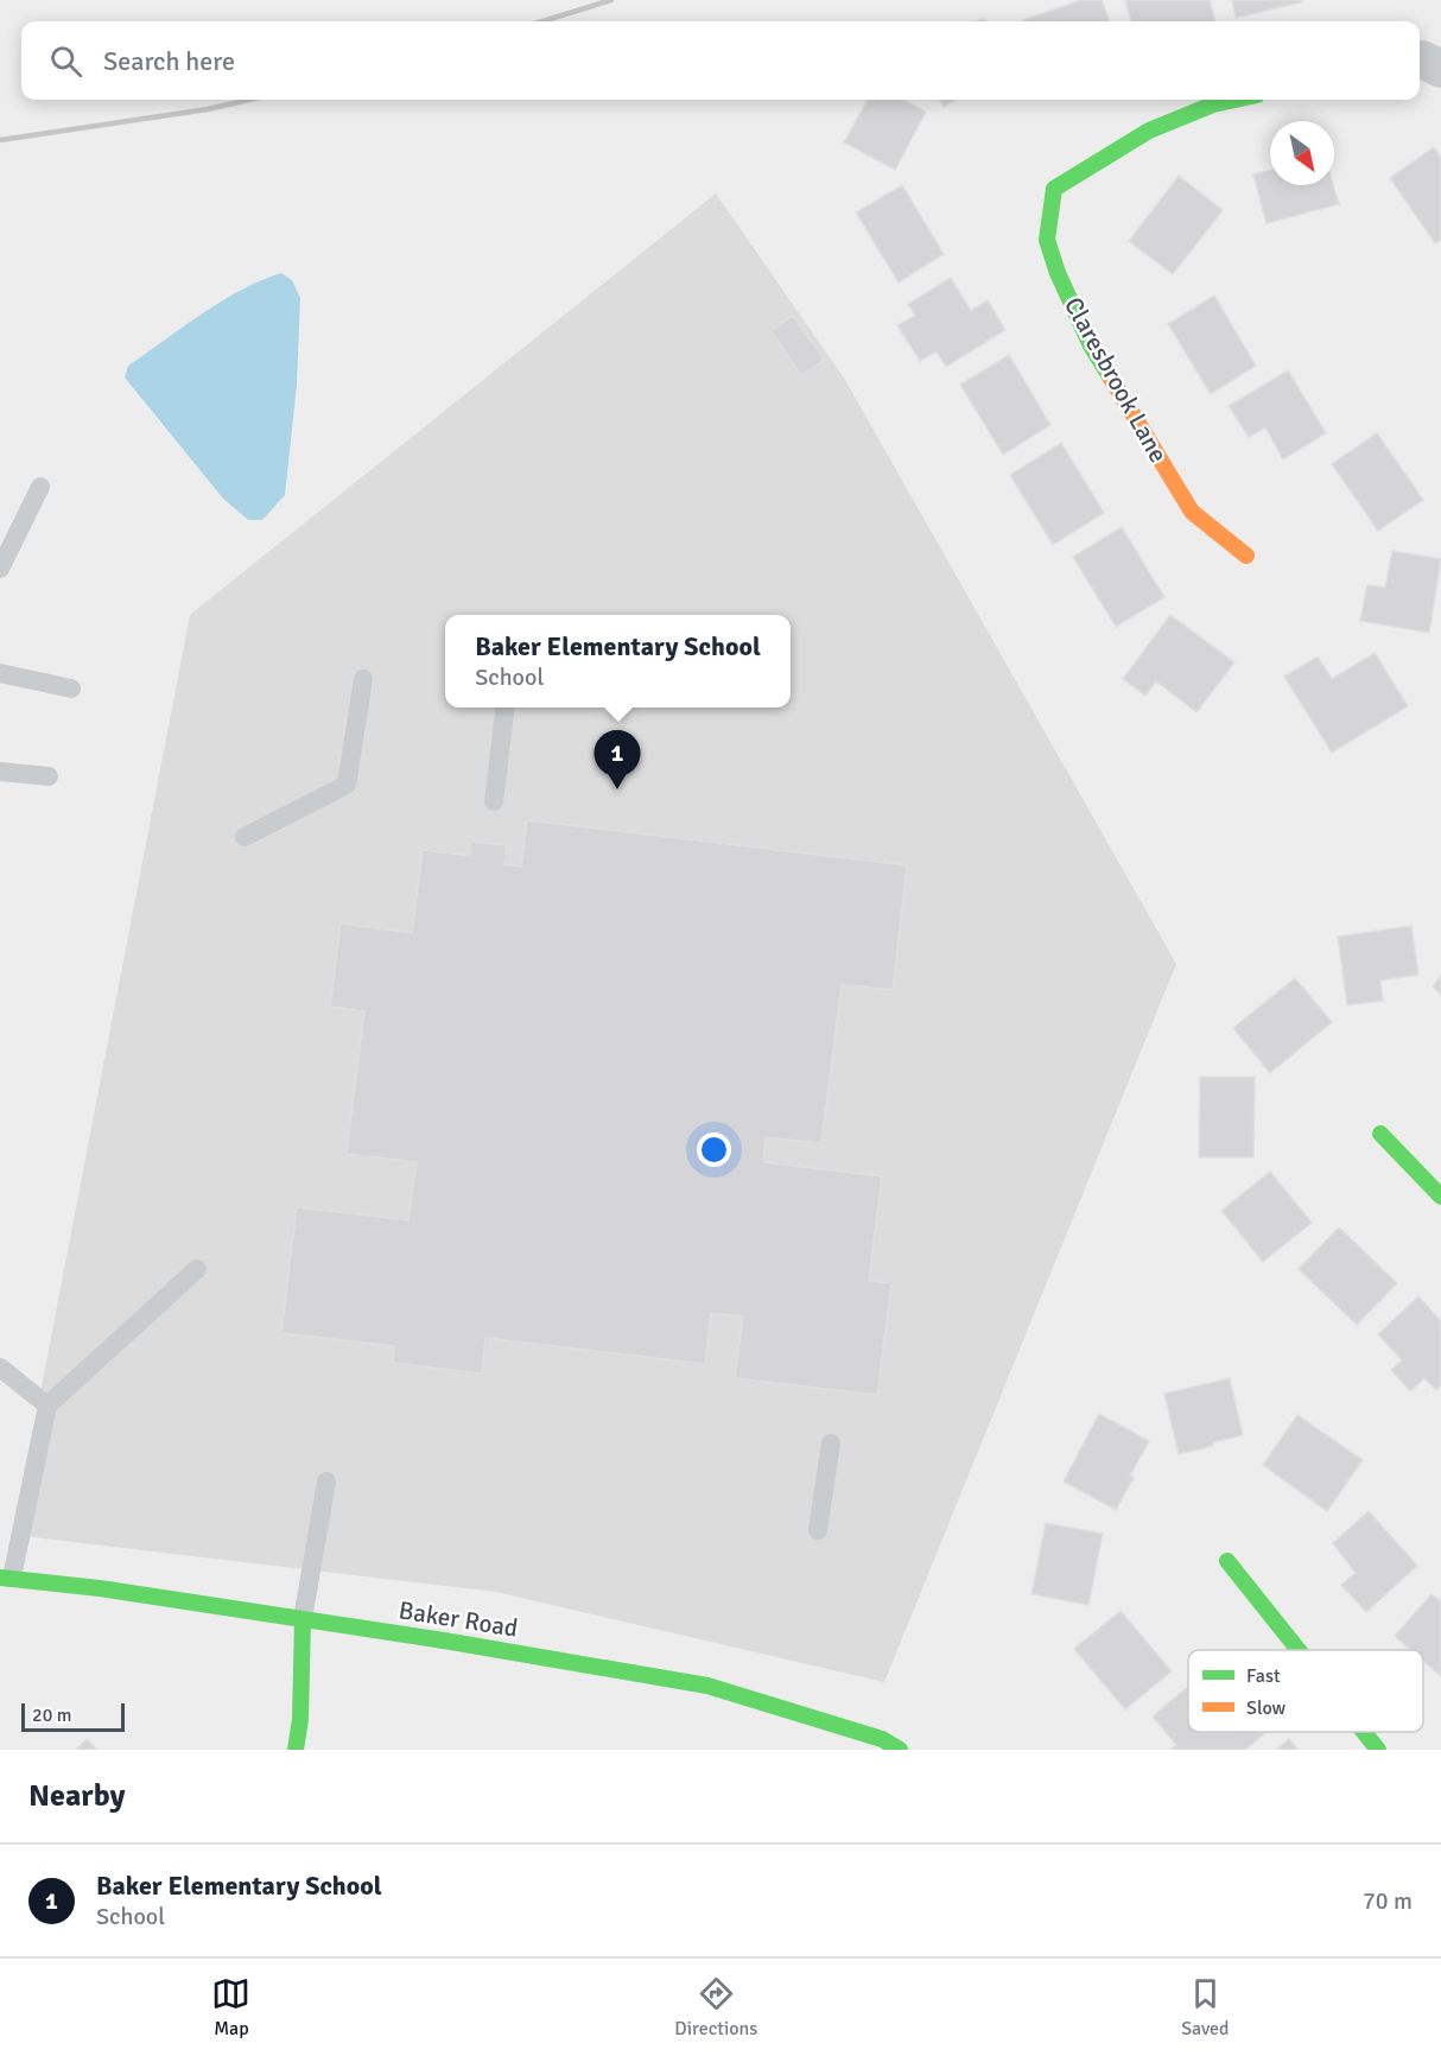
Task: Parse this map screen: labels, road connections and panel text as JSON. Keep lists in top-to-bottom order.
{
  "streets": {
    "street": ["Claresbrook Lane", "Baker Road"]
  },
  "legend": ["Fast", "Slow"],
  "scale_bar": "20 m",
  "north": "bottom right",
  "page": {
    "search": "Search here",
    "popup": ["Baker Elementary School", "School"],
    "pins": "1",
    "scale": "20 m",
    "heading": "Nearby",
    "list": [
      {
        "mark": "1",
        "name": "Baker Elementary School",
        "note": "School",
        "value": "70 m"
      }
    ],
    "nav": ["Map", "Directions", "Saved"]
  }
}
